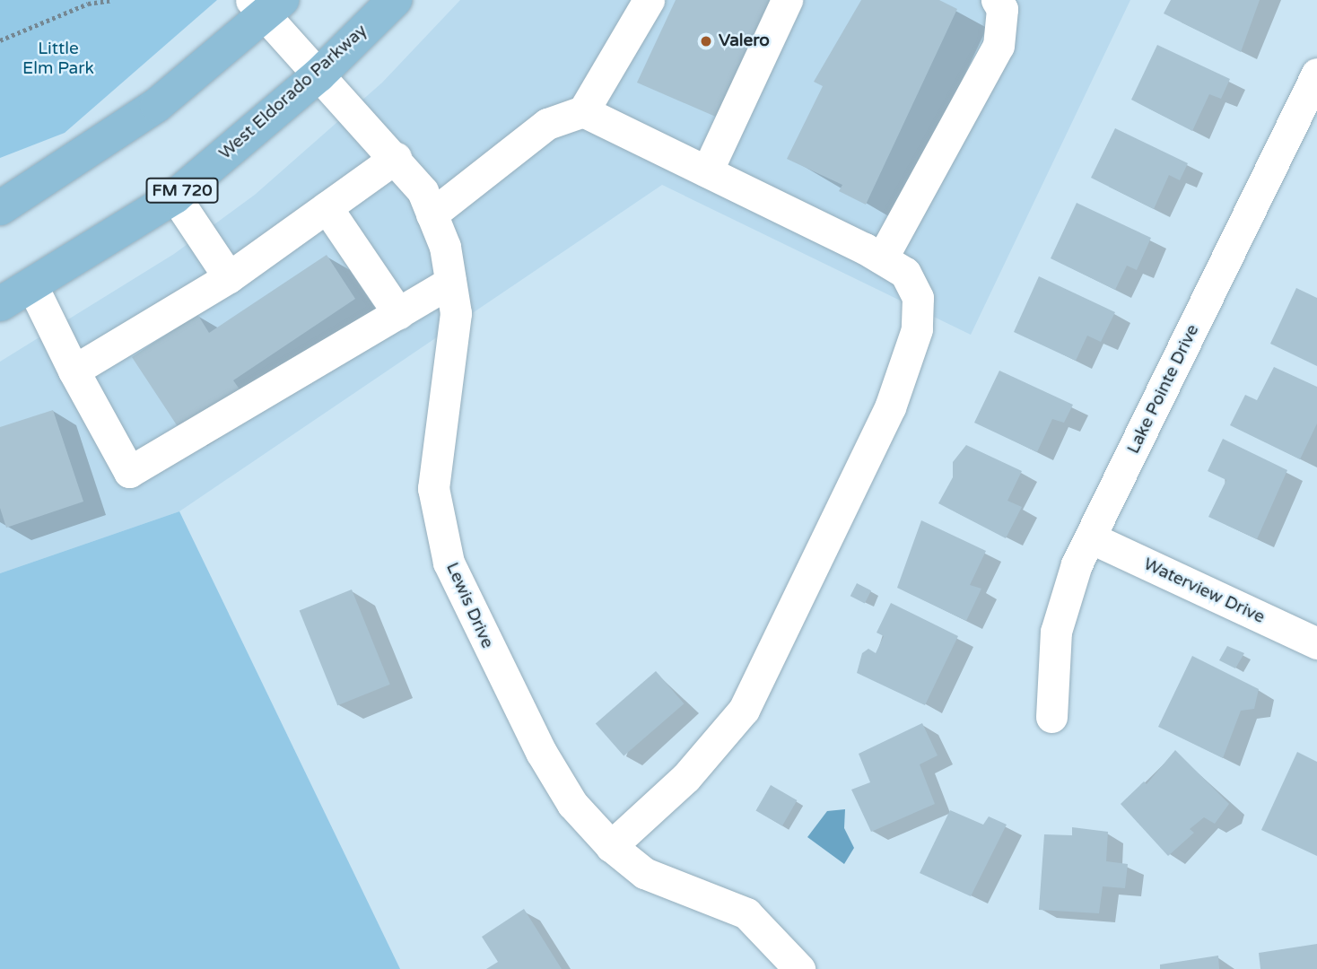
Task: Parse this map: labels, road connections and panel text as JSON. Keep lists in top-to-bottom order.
{
  "streets": {
    "main road": ["West Eldorado Parkway", "FM 720"],
    "street": ["Lake Pointe Drive", "Waterview Drive", "Lewis Drive"]
  },
  "crossings": [
    ["West Eldorado Parkway", "Lewis Drive"],
    ["Lake Pointe Drive", "Waterview Drive"]
  ],
  "parks": ["Little Elm Park"],
  "places": ["Valero"]
}
